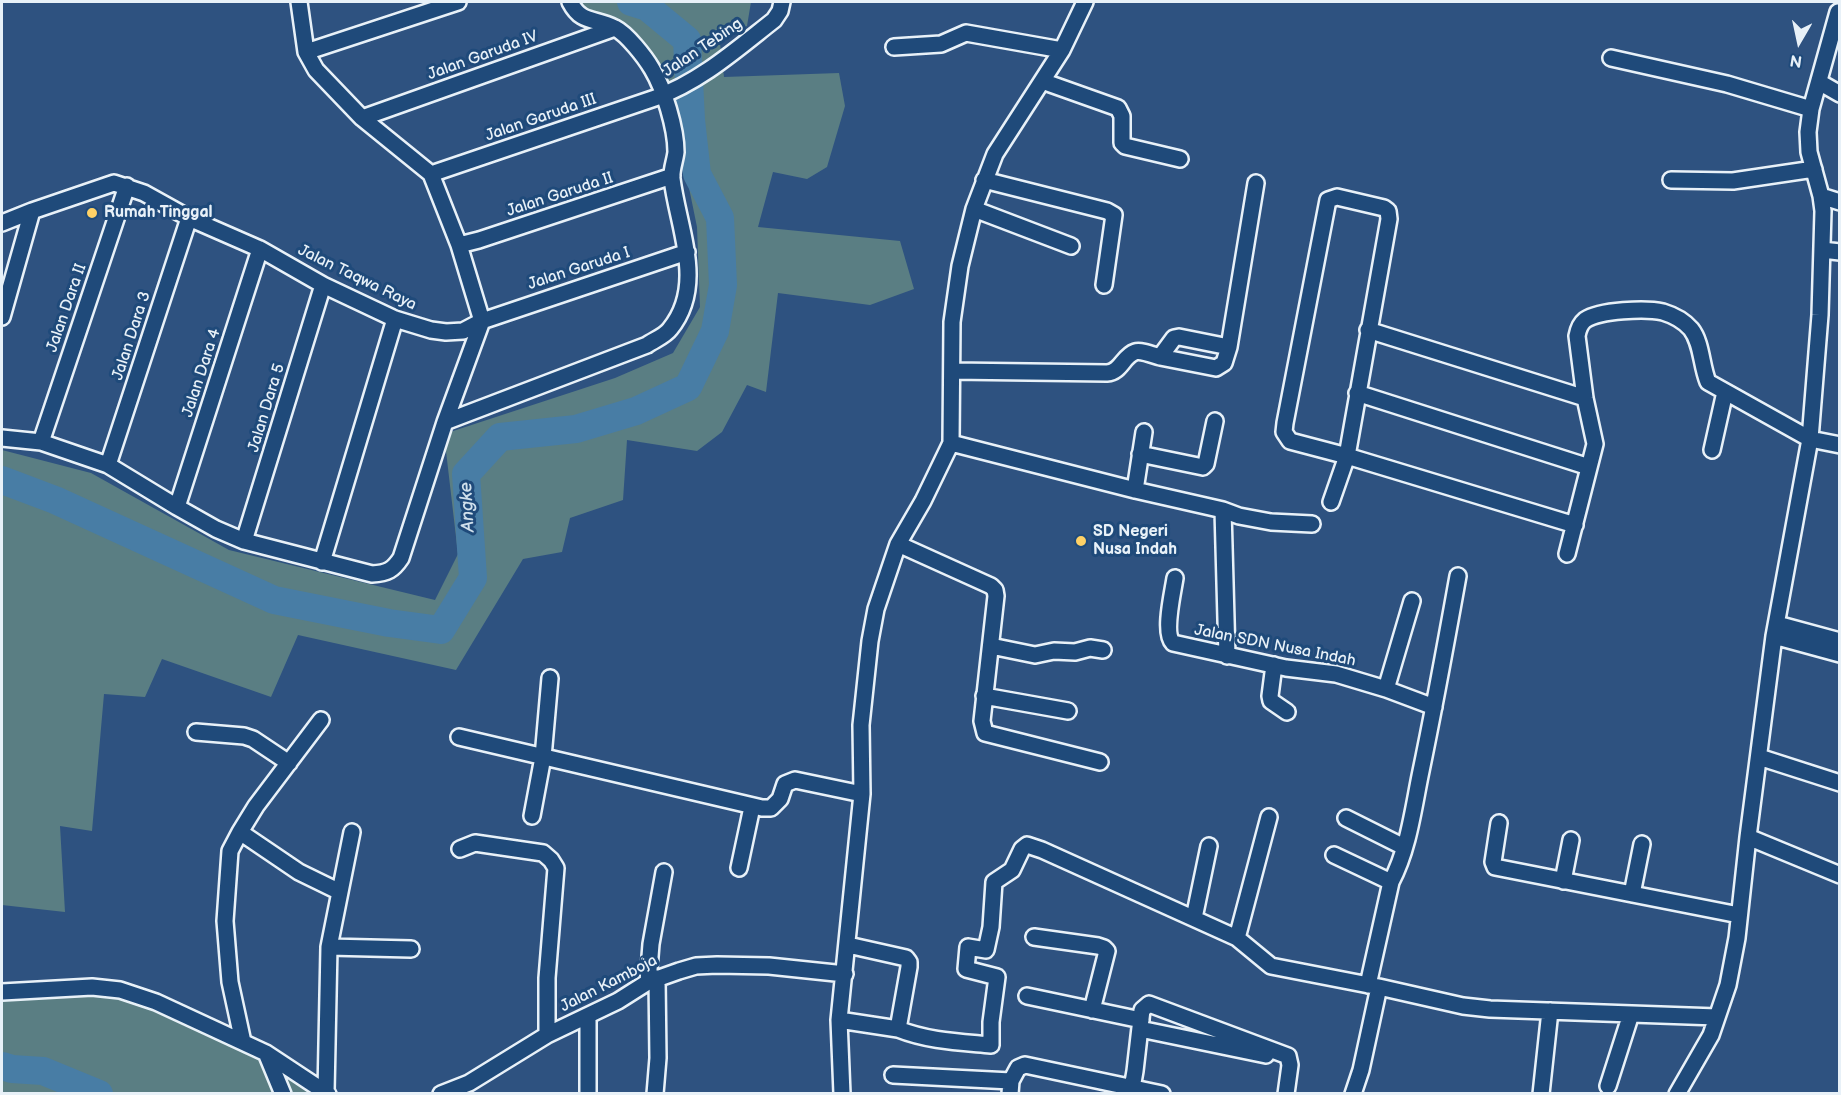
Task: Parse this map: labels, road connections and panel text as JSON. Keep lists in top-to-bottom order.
{
  "streets": {
    "street": [
      "Jalan Tebing",
      "Jalan Garuda IV",
      "Jalan Garuda III",
      "Jalan Garuda II",
      "Jalan Garuda I",
      "Jalan Taqwa Raya",
      "Jalan Dara II",
      "Jalan Dara 3",
      "Jalan Dara 4",
      "Jalan Dara 5",
      "Jalan SDN Nusa Indah",
      "Jalan Kamboja"
    ]
  },
  "crossings": [
    ["Jalan Tebing", "Jalan Garuda III"],
    ["Jalan Garuda I", "Jalan Taqwa Raya"],
    ["Jalan Taqwa Raya", "Jalan Dara II"],
    ["Jalan Taqwa Raya", "Jalan Dara 3"],
    ["Jalan Taqwa Raya", "Jalan Dara 4"],
    ["Jalan Taqwa Raya", "Jalan Dara 5"]
  ],
  "water": ["Angke"],
  "places": ["Rumah Tinggal", "SD Negeri Nusa Indah"],
  "north": "bottom"
}
